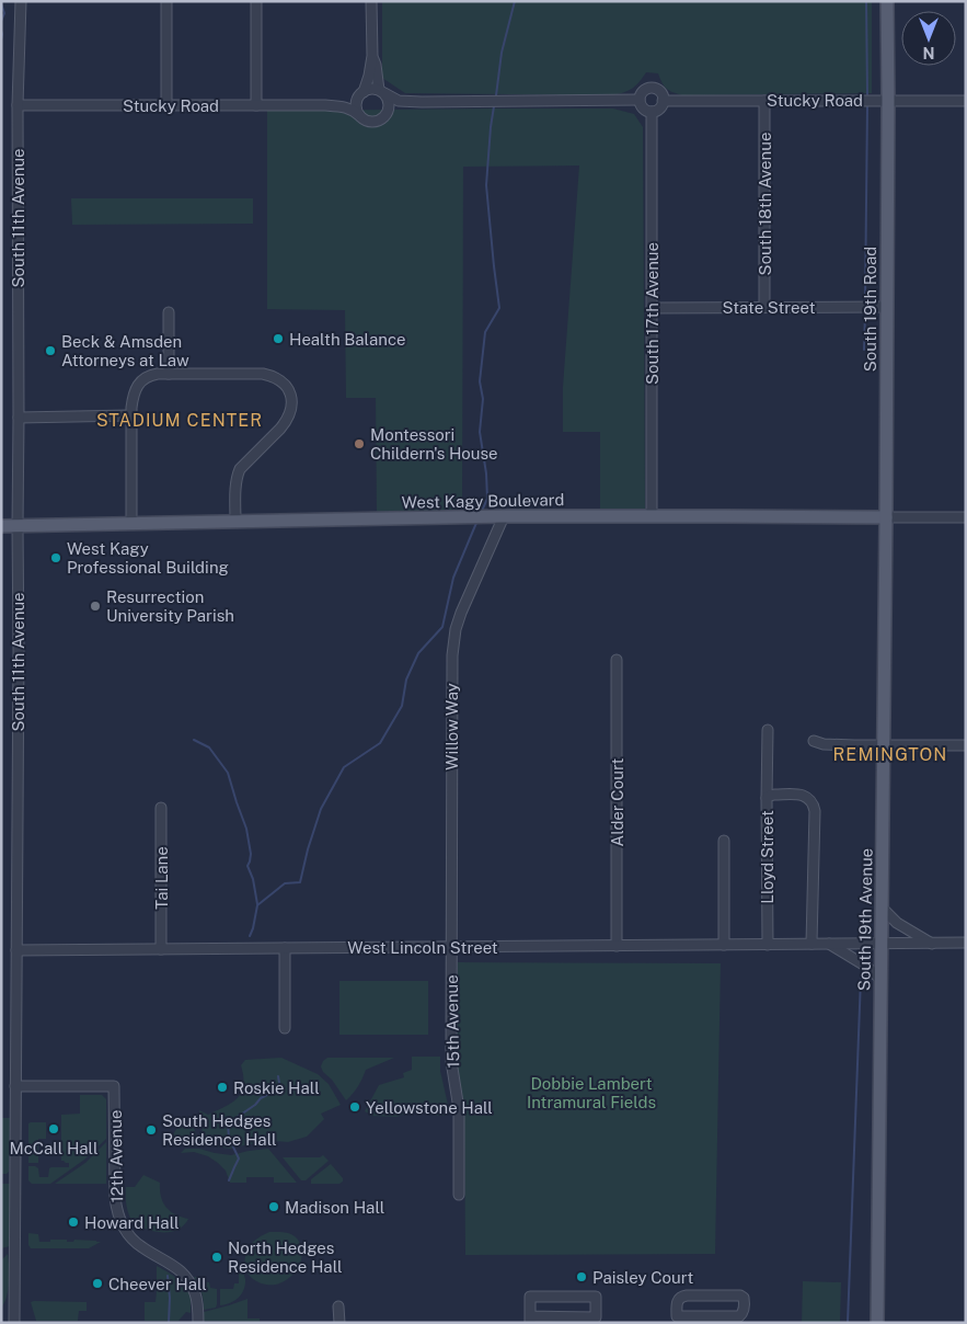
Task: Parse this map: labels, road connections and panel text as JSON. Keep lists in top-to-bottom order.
{
  "streets": {
    "main road": ["South 19th Road", "West Kagy Boulevard", "South 19th Avenue"],
    "street": [
      "Stucky Road",
      "South 18th Avenue",
      "South 11th Avenue",
      "State Street",
      "South 17th Avenue",
      "Willow Way",
      "Alder Court",
      "Lloyd Street",
      "Tai Lane",
      "West Lincoln Street",
      "15th Avenue",
      "12th Avenue"
    ]
  },
  "crossings": [
    ["Stucky Road", "South 18th Avenue"],
    ["Stucky Road", "South 11th Avenue"],
    ["Stucky Road", "South 19th Road"],
    ["Stucky Road", "South 17th Avenue"],
    ["South 18th Avenue", "State Street"],
    ["South 11th Avenue", "West Kagy Boulevard"],
    ["South 11th Avenue", "West Lincoln Street"],
    ["South 11th Avenue", "12th Avenue"],
    ["State Street", "South 19th Road"],
    ["State Street", "South 17th Avenue"],
    ["South 19th Road", "West Kagy Boulevard"],
    ["South 19th Road", "South 19th Avenue"],
    ["South 17th Avenue", "West Kagy Boulevard"],
    ["West Kagy Boulevard", "Willow Way"],
    ["West Kagy Boulevard", "South 19th Avenue"],
    ["Willow Way", "West Lincoln Street"],
    ["Willow Way", "15th Avenue"],
    ["Alder Court", "West Lincoln Street"],
    ["Lloyd Street", "West Lincoln Street"],
    ["Tai Lane", "West Lincoln Street"],
    ["South 19th Avenue", "West Lincoln Street"],
    ["West Lincoln Street", "15th Avenue"]
  ],
  "districts": ["STADIUM CENTER", "REMINGTON"],
  "parks": ["Dobbie Lambert Intramural Fields"],
  "places": [
    "Health Balance",
    "Beck & Amsden Attorneys at Law",
    "Montessori Childern's House",
    "West Kagy Professional Building",
    "Resurrection University Parish",
    "Roskie Hall",
    "Yellowstone Hall",
    "McCall Hall",
    "South Hedges Residence Hall",
    "Madison Hall",
    "Howard Hall",
    "North Hedges Residence Hall",
    "Paisley Court",
    "Cheever Hall"
  ],
  "north": "bottom"
}
